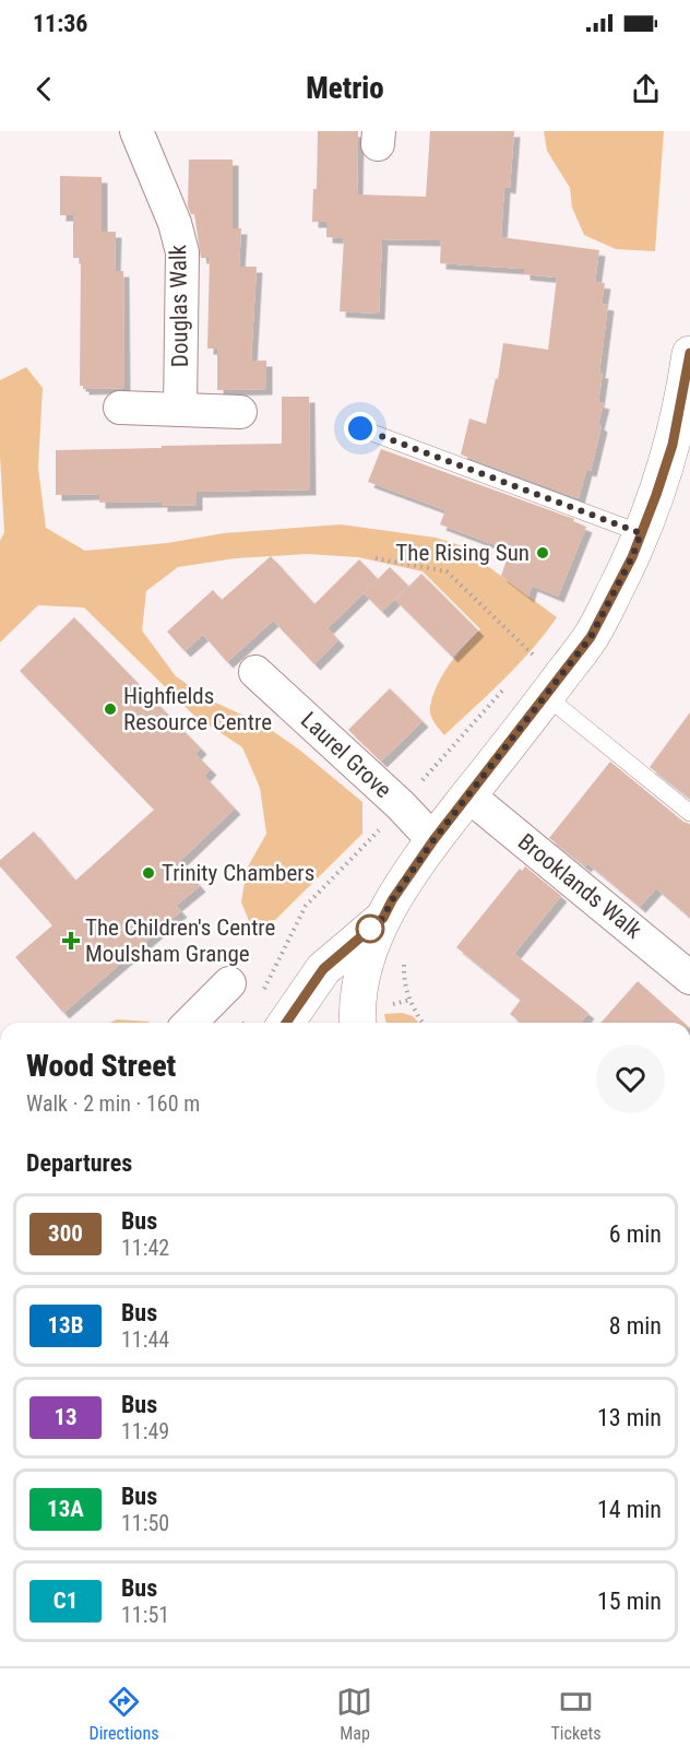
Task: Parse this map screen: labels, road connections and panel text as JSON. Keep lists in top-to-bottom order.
{
  "streets": {
    "street": ["Douglas Walk", "Laurel Grove", "Brooklands Walk"]
  },
  "places": {
    "other": ["The Rising Sun", "Highfields Resource Centre", "Trinity Chambers"],
    "health": ["The Children's Centre Moulsham Grange"]
  },
  "lines": ["bus line 300"],
  "page": {
    "status": "11:36",
    "header": "Metrio",
    "heading": [
      ["Wood Street", "Walk · 2 min · 160 m"],
      "Departures"
    ],
    "list": [
      {
        "mark": "300",
        "name": "Bus",
        "note": "11:42",
        "value": "6 min"
      },
      {
        "mark": "13B",
        "name": "Bus",
        "note": "11:44",
        "value": "8 min"
      },
      {
        "mark": "13",
        "name": "Bus",
        "note": "11:49",
        "value": "13 min"
      },
      {
        "mark": "13A",
        "name": "Bus",
        "note": "11:50",
        "value": "14 min"
      },
      {
        "mark": "C1",
        "name": "Bus",
        "note": "11:51",
        "value": "15 min"
      }
    ],
    "tabs": ["Directions", "Map", "Tickets"]
  }
}
